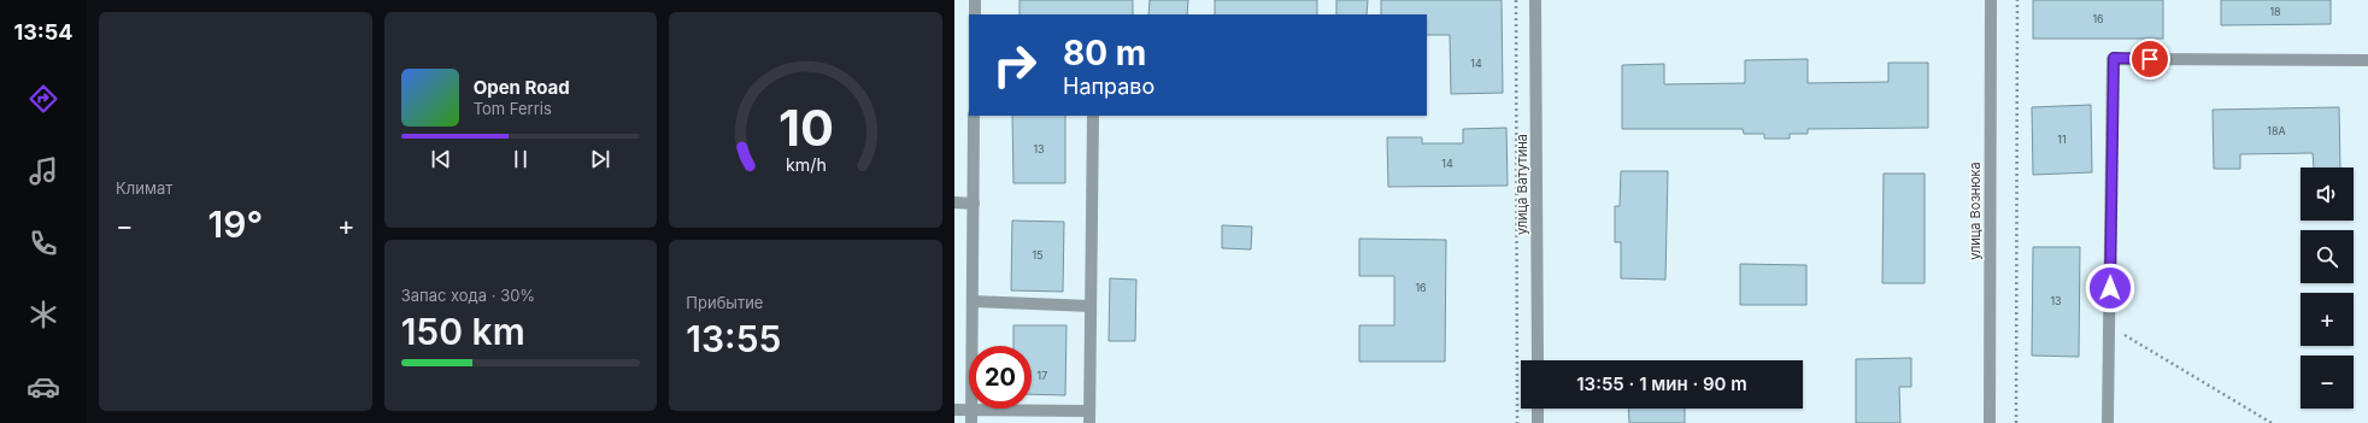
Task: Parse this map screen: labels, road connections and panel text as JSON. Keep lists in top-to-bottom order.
{
  "streets": {
    "street": ["улица Ватутина", "улица Вознюка"]
  },
  "house_numbers": [
    "18",
    "16",
    "14",
    "18А",
    "11",
    "13",
    "14",
    "15",
    "16",
    "13",
    "17"
  ],
  "page": {
    "tabs": "13:54",
    "tile": [
      "Климат",
      ["Запас хода · 30%", "150 km"],
      ["Прибытие", "13:55"]
    ],
    "turn": ["80 m", "Направо"],
    "song": ["Open Road", "Tom Ferris"],
    "map_buttons": ["+", "−"],
    "heat": ["−", "19°", "+"],
    "limit": "20",
    "trip": "13:55 · 1 мин · 90 m",
    "gauge": ["10", "km/h"]
  }
}
